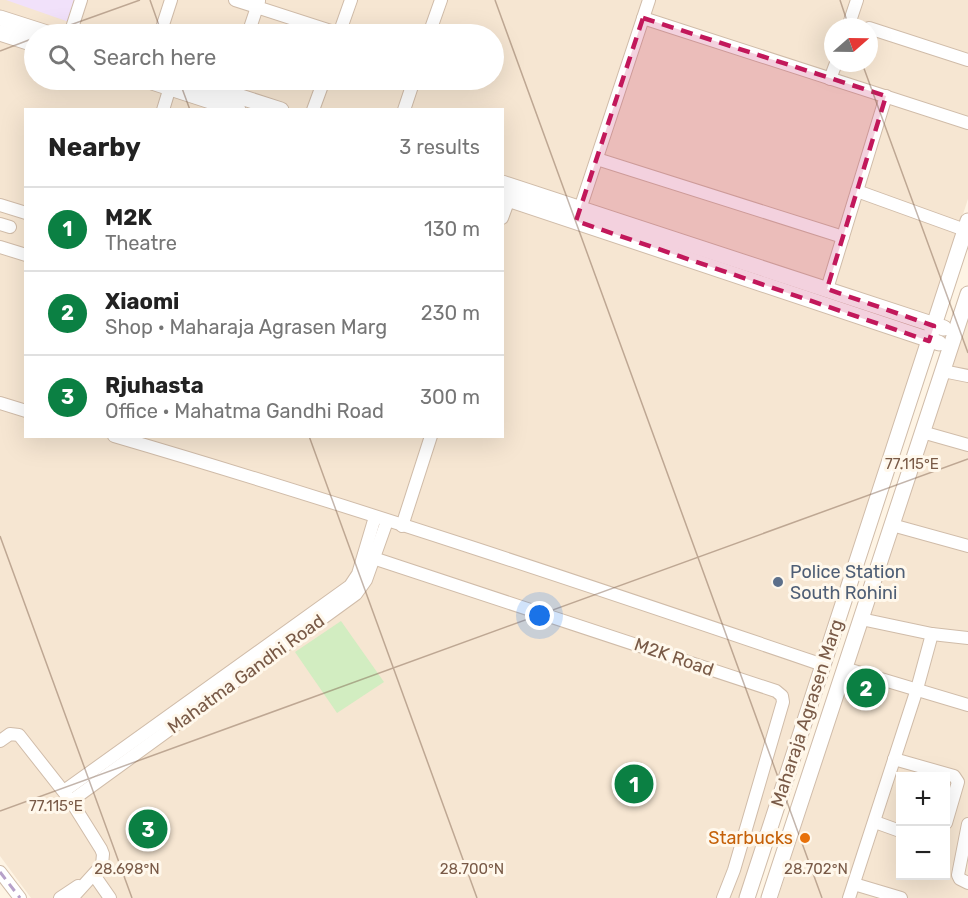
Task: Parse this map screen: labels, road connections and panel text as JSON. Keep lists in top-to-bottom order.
{
  "streets": {
    "street": ["M2K Road", "Mahatma Gandhi Road", "Maharaja Agrasen Marg"]
  },
  "crossings": [
    ["M2K Road", "Mahatma Gandhi Road"]
  ],
  "places": ["Police Station South Rohini", "Starbucks"],
  "north": "right",
  "page": {
    "search": "Search here",
    "heading": ["Nearby", "3 results"],
    "list": [
      {
        "mark": "1",
        "name": "M2K",
        "note": "Theatre",
        "value": "130 m"
      },
      {
        "mark": "2",
        "name": "Xiaomi",
        "note": "Shop · Maharaja Agrasen Marg",
        "value": "230 m"
      },
      {
        "mark": "3",
        "name": "Rjuhasta",
        "note": "Office · Mahatma Gandhi Road",
        "value": "300 m"
      }
    ],
    "pins": ["2", "1", "3"],
    "map_buttons": ["+", "−"]
  },
  "coordinates": [
    "77.115°E",
    "28.698°N",
    "28.700°N",
    "28.702°N"
  ]
}
